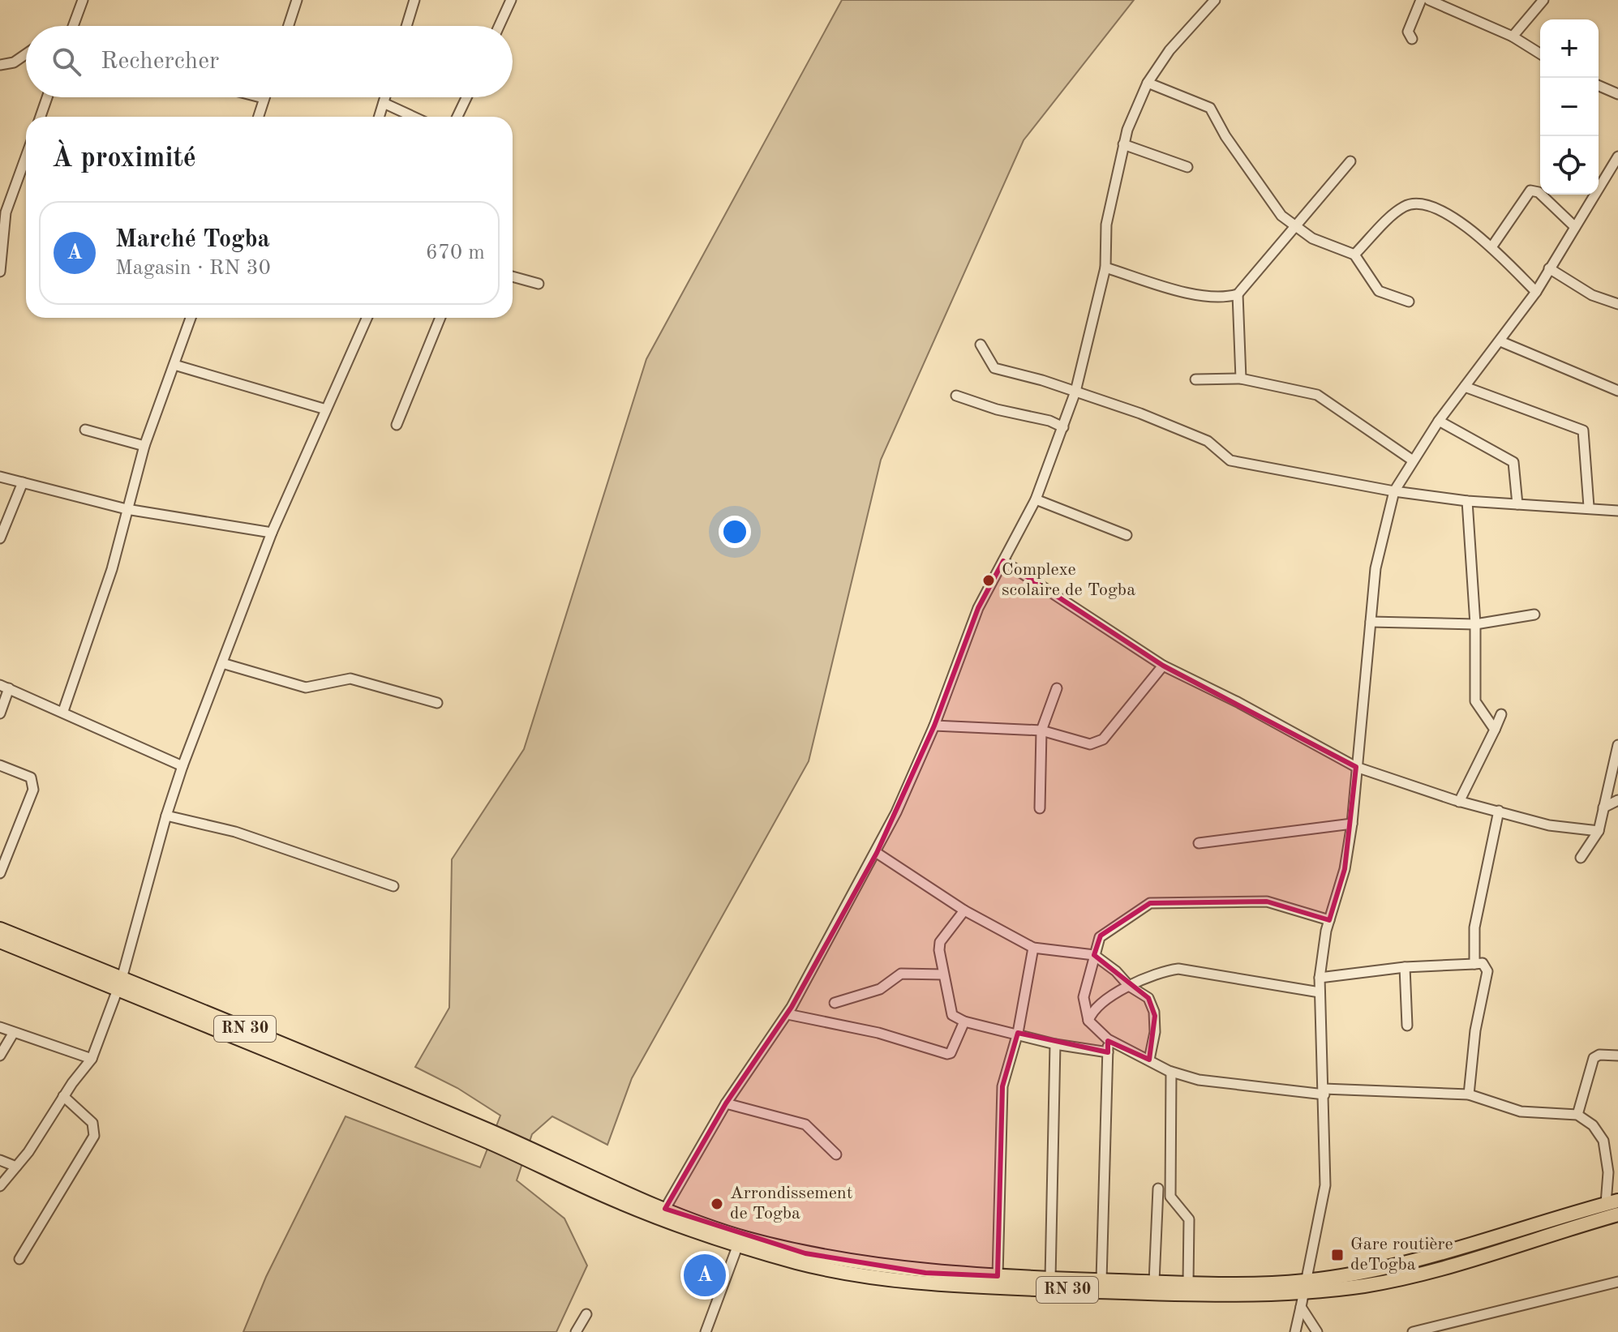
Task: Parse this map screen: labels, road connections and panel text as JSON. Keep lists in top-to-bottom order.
{
  "streets": {
    "main road": ["RN 30"]
  },
  "places": {
    "other": ["Complexe scolaire de Togba", "Arrondissement de Togba"],
    "transit": ["Gare routière deTogba"]
  },
  "page": {
    "map_buttons": ["+", "−"],
    "search": "Rechercher",
    "heading": "À proximité",
    "list": [
      {
        "mark": "A",
        "name": "Marché Togba",
        "note": "Magasin · RN 30",
        "value": "670 m"
      }
    ],
    "pins": "A"
  }
}
